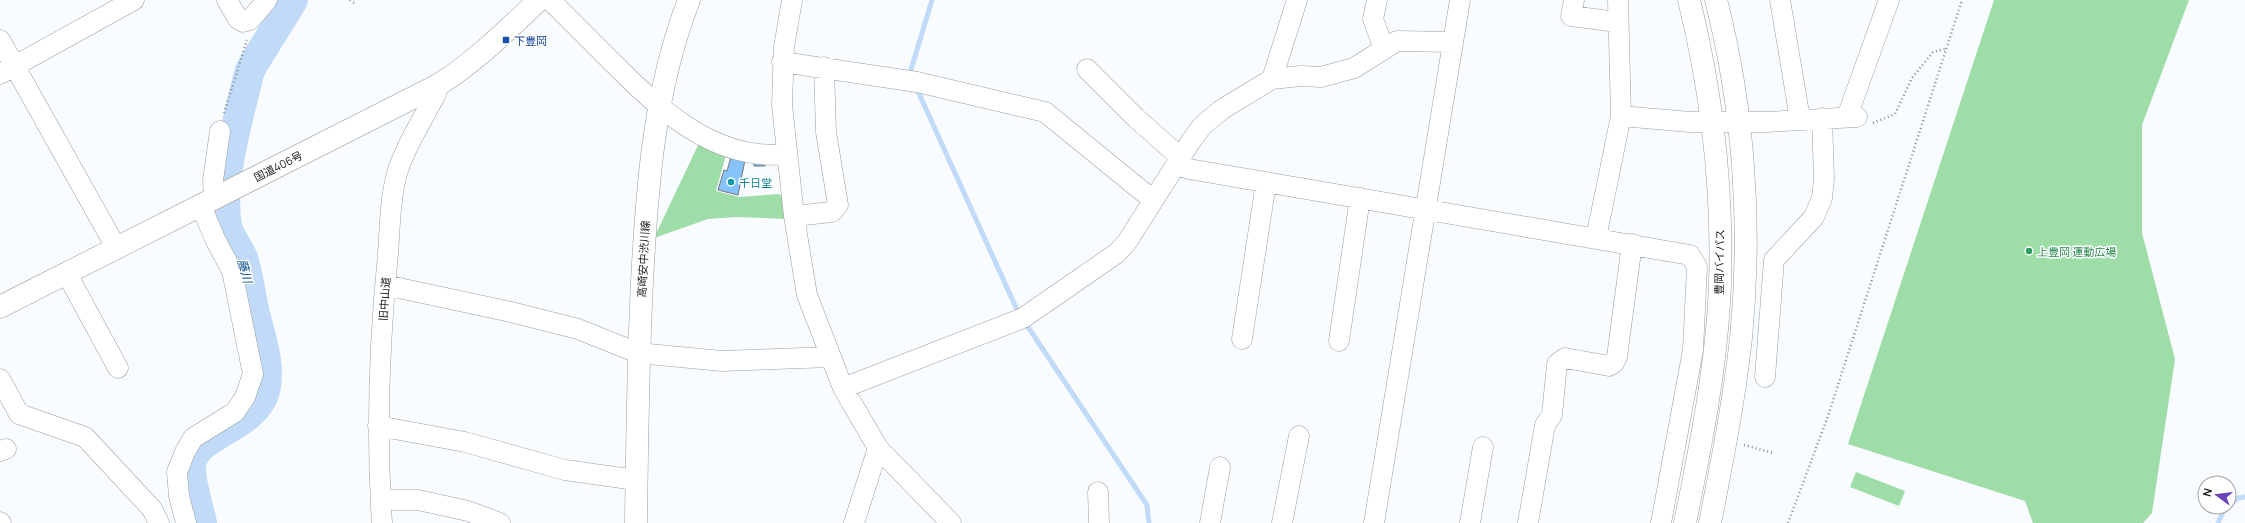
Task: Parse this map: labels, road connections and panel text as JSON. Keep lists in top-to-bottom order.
{
  "streets": {
    "main road": ["国道406号", "高崎安中渋川線", "豊岡バイパス"],
    "street": ["旧中山道"]
  },
  "crossings": [
    ["国道406号", "旧中山道"]
  ],
  "water": ["藤川"],
  "places": {
    "transit": ["下豊岡"],
    "other": ["千日堂", "上豊岡 運動広場"]
  },
  "north": "left"
}
